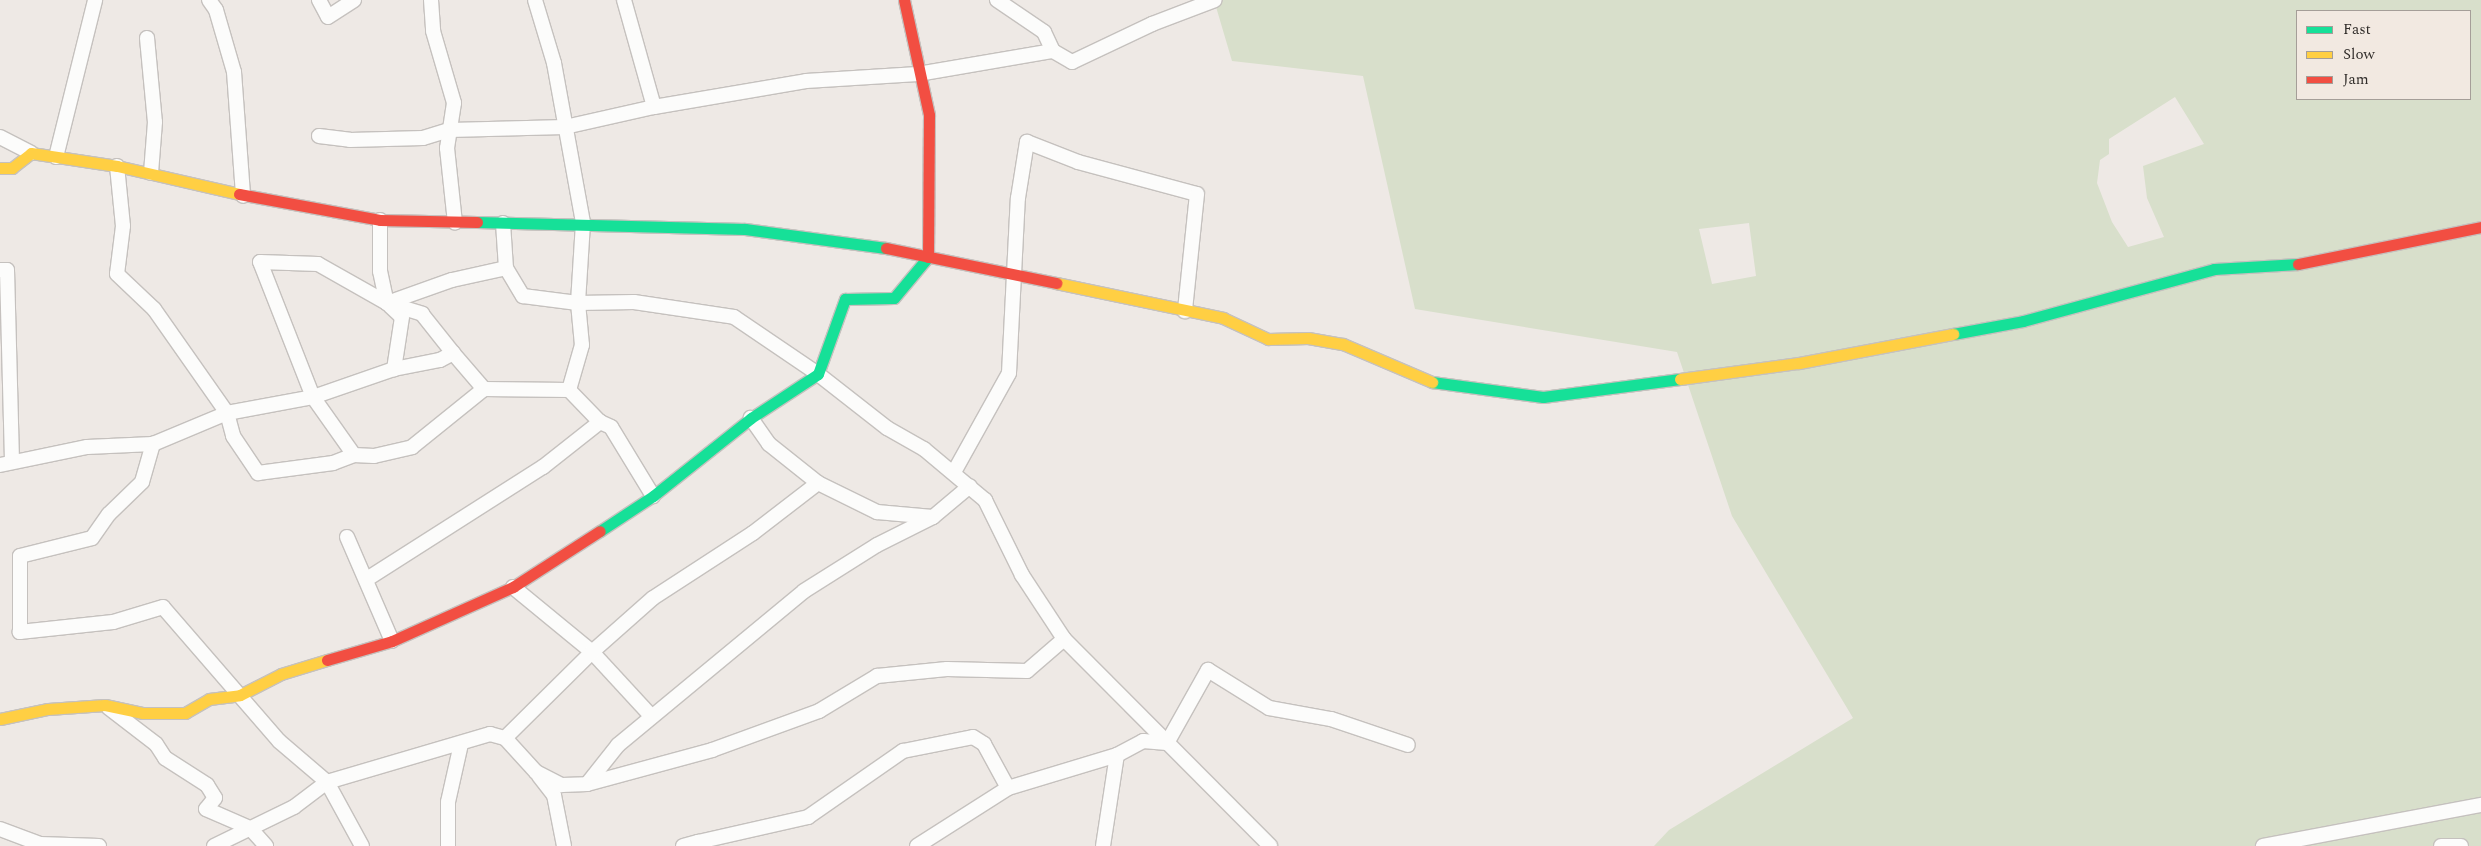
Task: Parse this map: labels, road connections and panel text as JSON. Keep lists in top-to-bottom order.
{
  "legend": ["Fast", "Slow", "Jam"]
}
